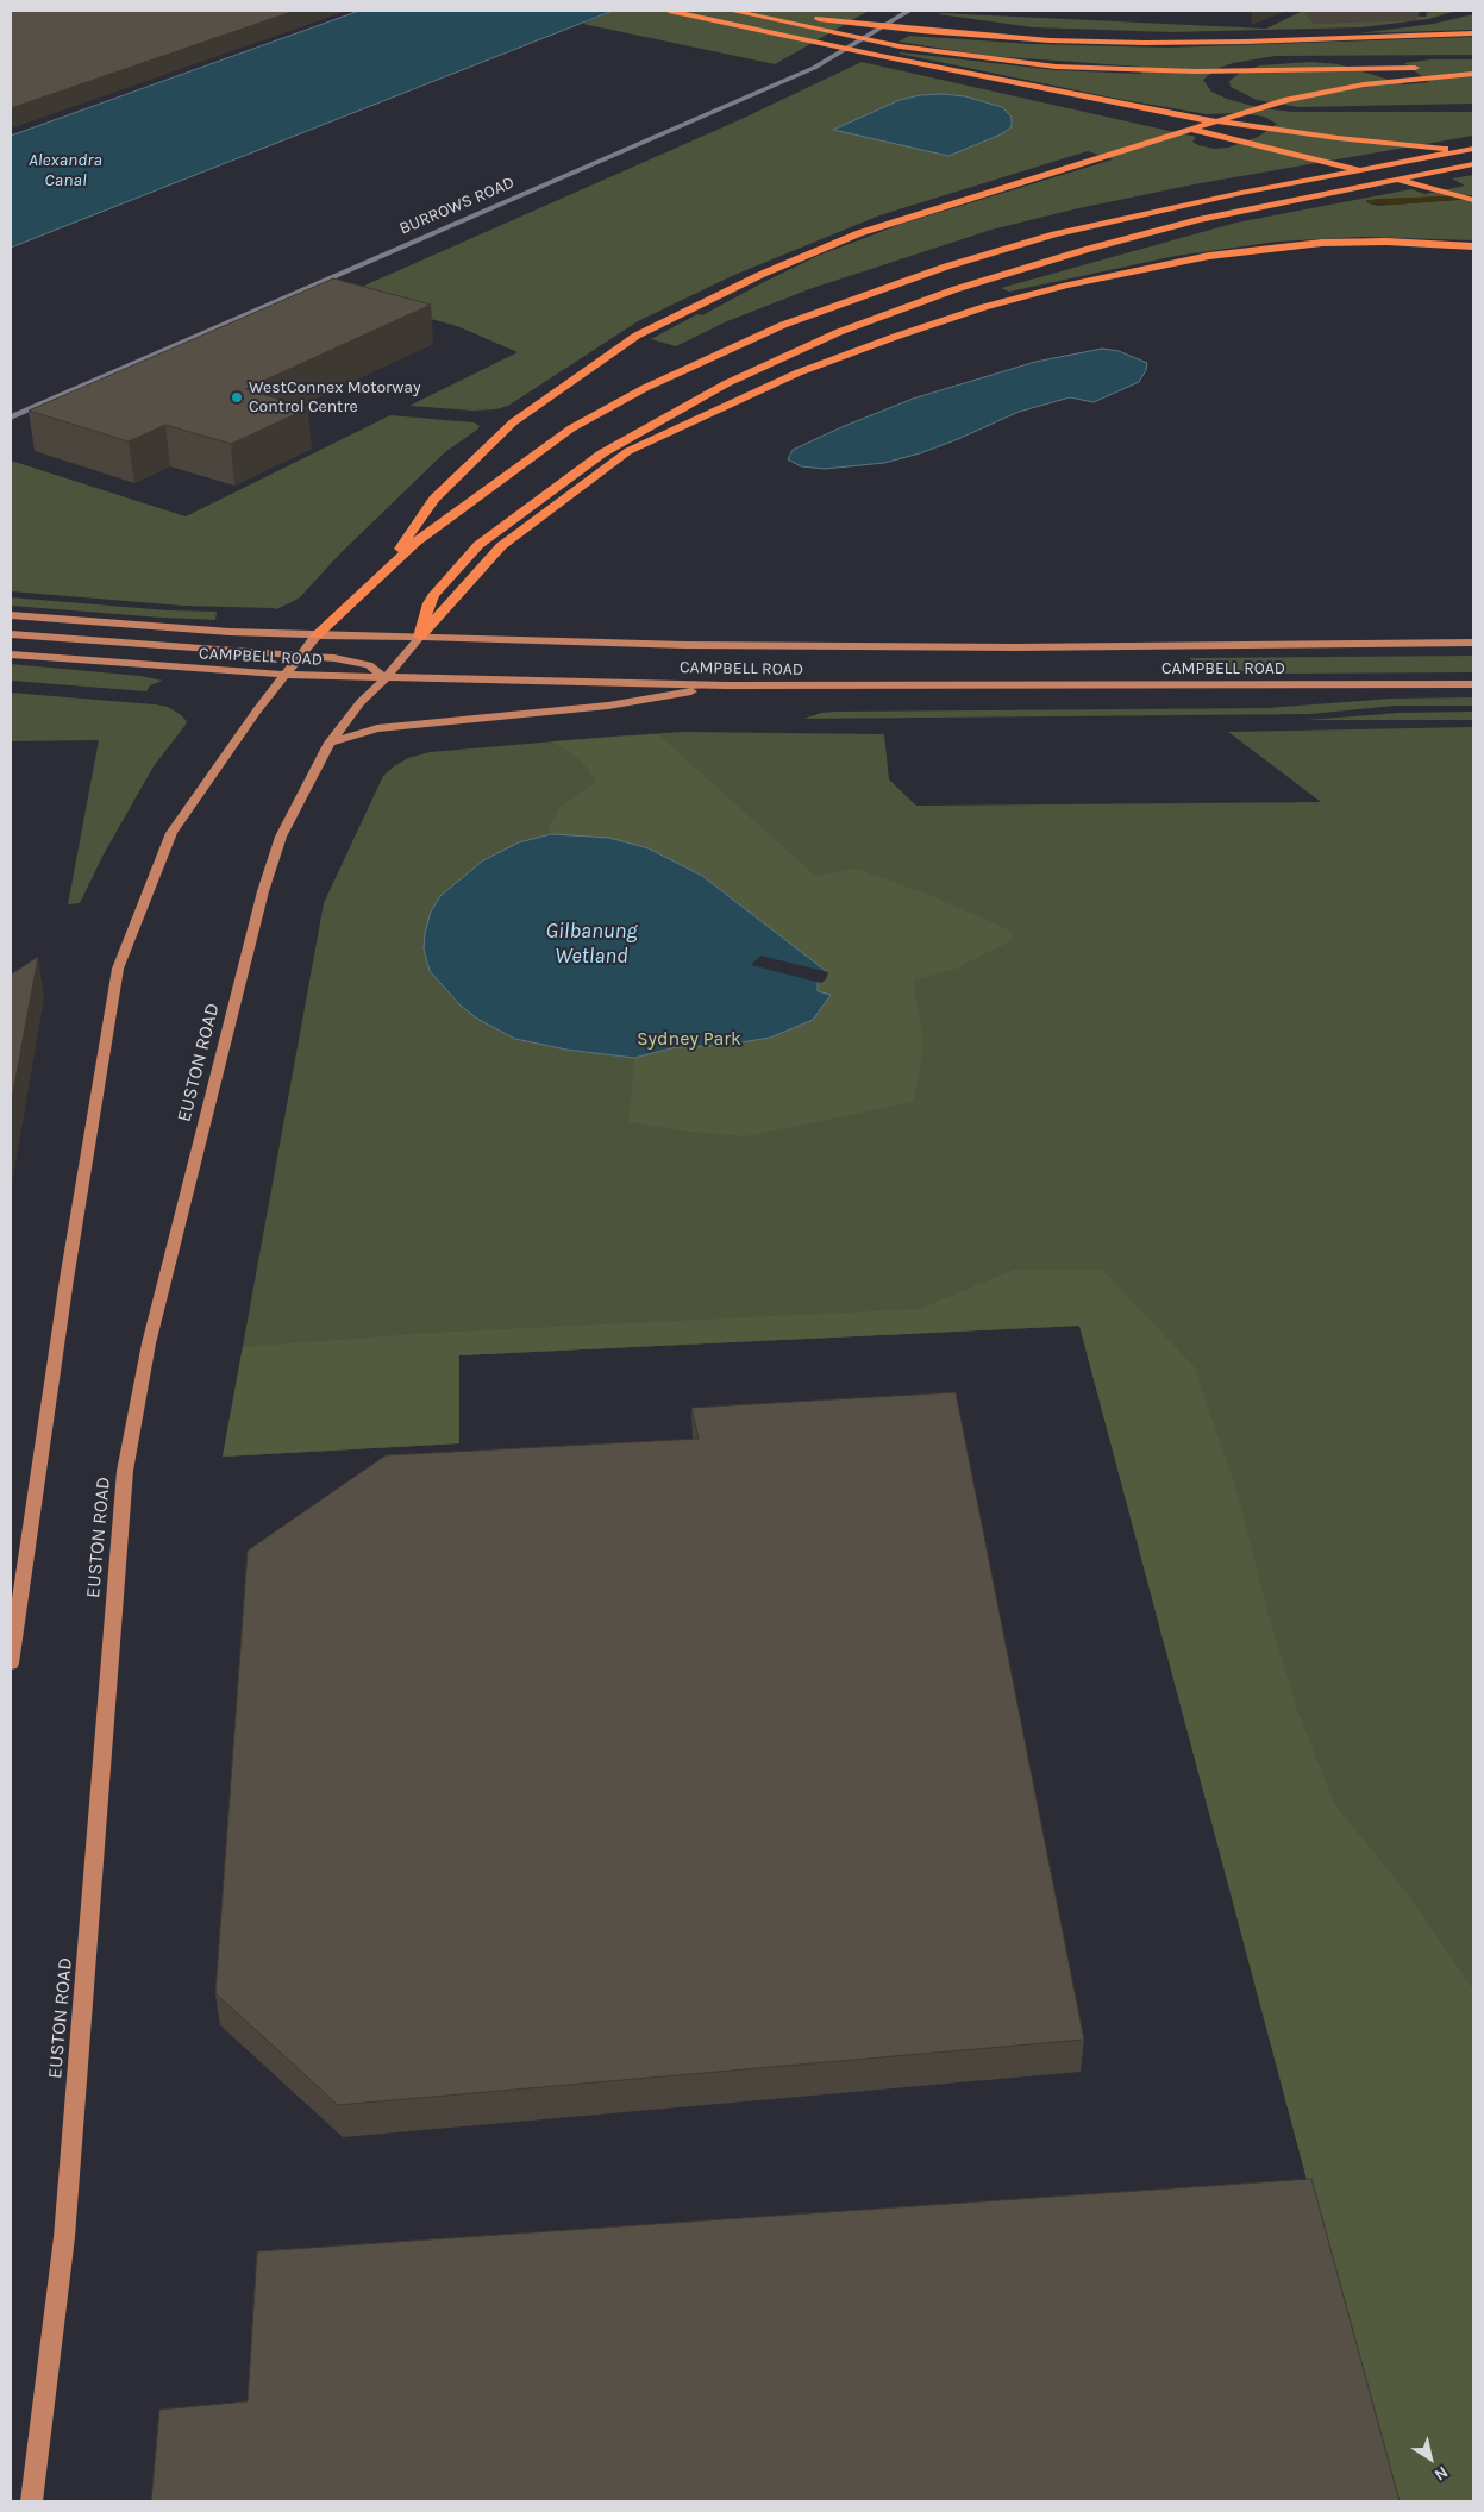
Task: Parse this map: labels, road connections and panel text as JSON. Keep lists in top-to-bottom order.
{
  "streets": {
    "main road": ["CAMPBELL ROAD", "EUSTON ROAD"],
    "street": ["BURROWS ROAD"]
  },
  "crossings": [
    ["CAMPBELL ROAD", "EUSTON ROAD"]
  ],
  "water": ["Alexandra Canal", "Gilbanung Wetland"],
  "parks": ["Sydney Park"],
  "places": ["WestConnex Motorway Control Centre"],
  "north": "bottom right"
}
